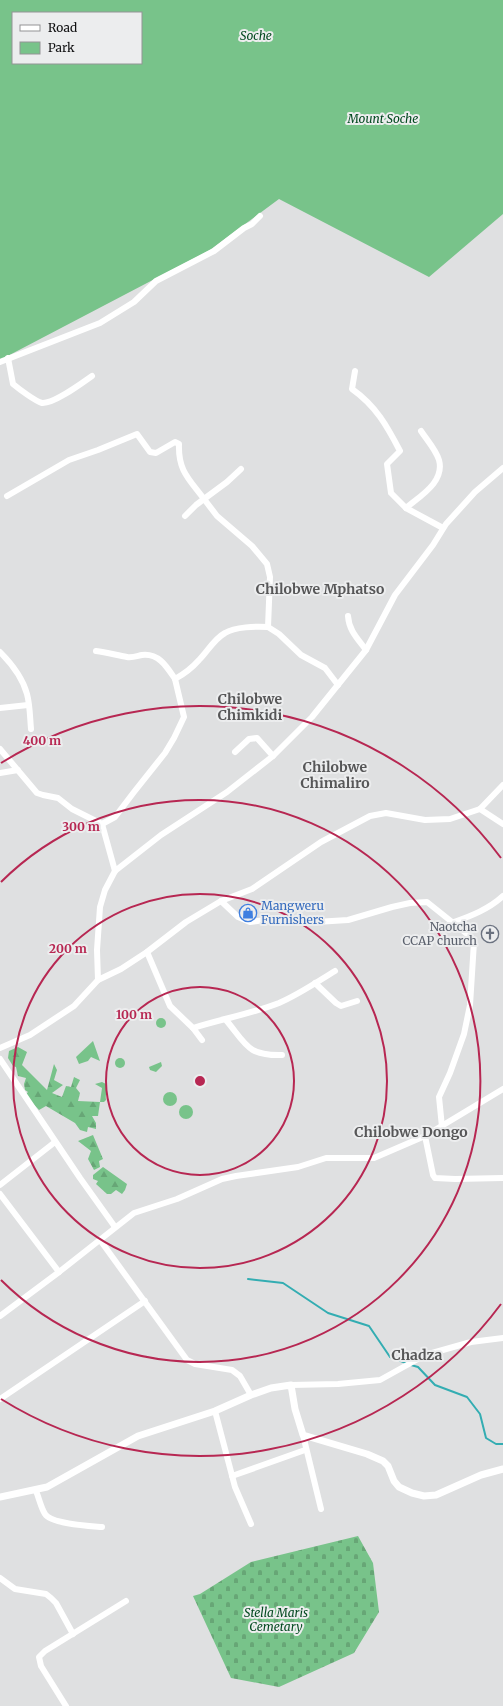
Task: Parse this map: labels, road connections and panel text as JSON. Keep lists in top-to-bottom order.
{
  "districts": [
    "Chilobwe Mphatso",
    "Chilobwe Chimkidi",
    "Chilobwe Chimaliro",
    "Chilobwe Dongo",
    "Chadza"
  ],
  "parks": ["Soche", "Mount Soche", "Stella Maris Cemetary"],
  "places": {
    "shop": ["Mangweru Furnishers"],
    "church": ["Naotcha CCAP church"]
  },
  "legend": ["Road", "Park"],
  "rings": [
    "400 m",
    "300 m",
    "200 m",
    "100 m"
  ]
}
